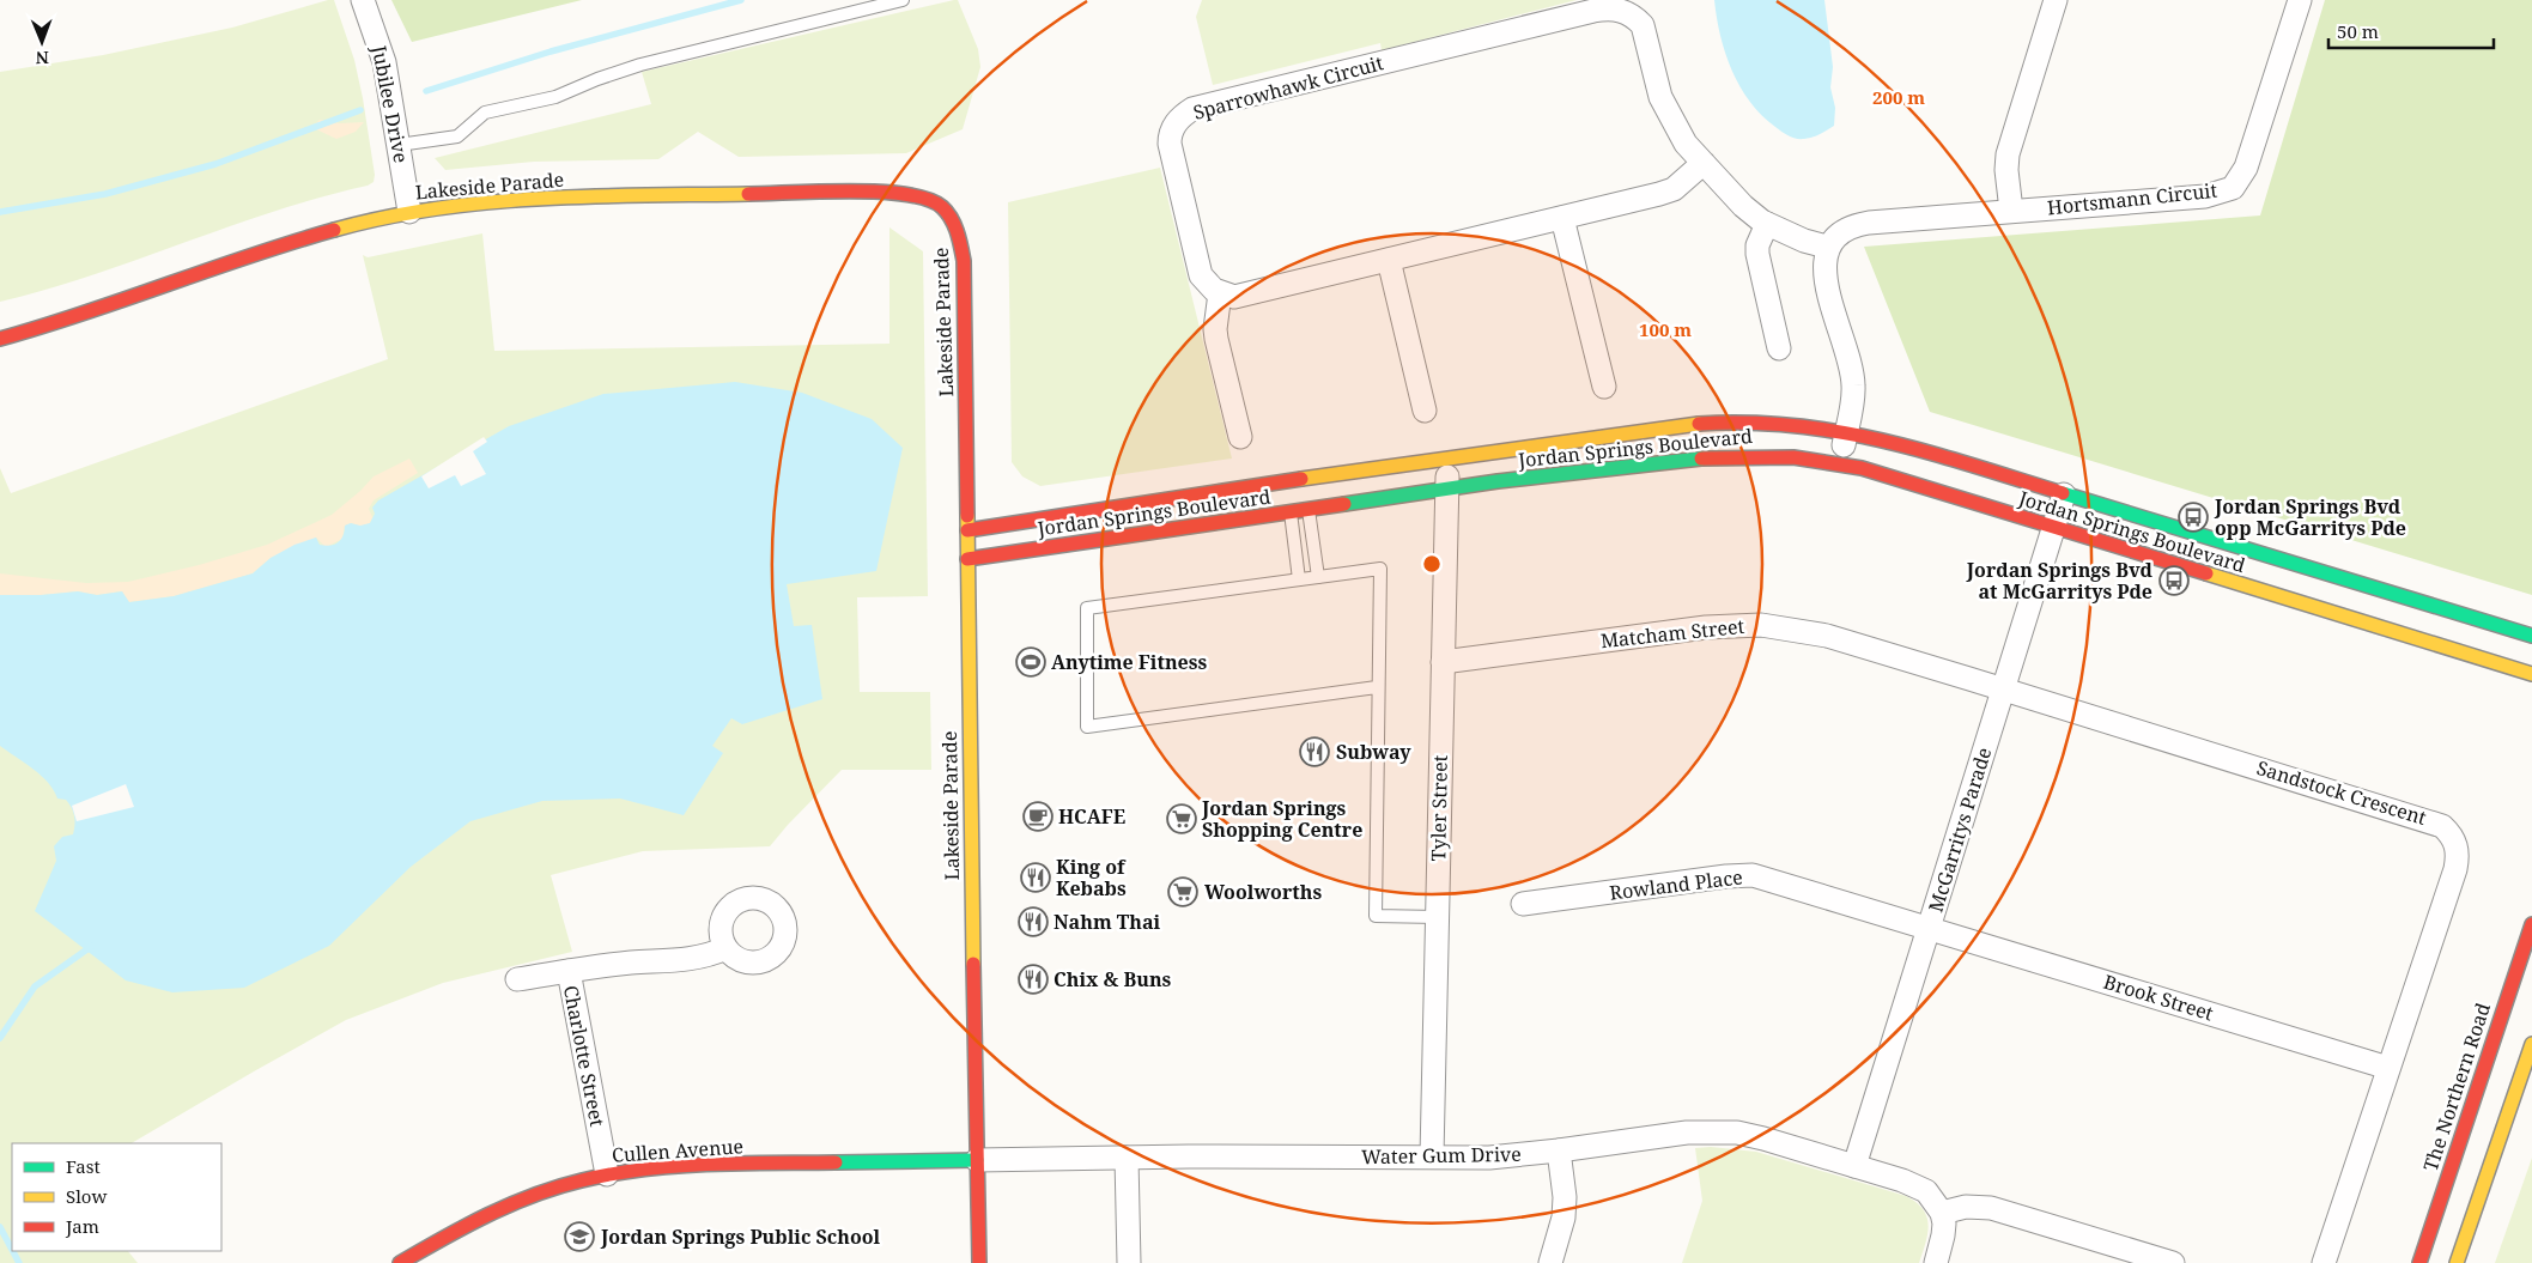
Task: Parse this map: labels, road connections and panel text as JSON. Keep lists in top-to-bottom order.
{
  "streets": {
    "main road": [
      "Lakeside Parade",
      "Jordan Springs Boulevard",
      "The Northern Road",
      "Cullen Avenue"
    ],
    "street": [
      "Sparrowhawk Circuit",
      "Jubilee Drive",
      "Hortsmann Circuit",
      "Matcham Street",
      "Sandstock Crescent",
      "Tyler Street",
      "McGarritys Parade",
      "Rowland Place",
      "Brook Street",
      "Charlotte Street",
      "Water Gum Drive"
    ]
  },
  "crossings": [
    ["Sparrowhawk Circuit", "Hortsmann Circuit"],
    ["Jubilee Drive", "Lakeside Parade"],
    ["Lakeside Parade", "Jordan Springs Boulevard"],
    ["Lakeside Parade", "Cullen Avenue"],
    ["Lakeside Parade", "Water Gum Drive"],
    ["Jordan Springs Boulevard", "Tyler Street"],
    ["Jordan Springs Boulevard", "McGarritys Parade"],
    ["Matcham Street", "Sandstock Crescent"],
    ["Matcham Street", "Tyler Street"],
    ["Matcham Street", "McGarritys Parade"],
    ["Sandstock Crescent", "McGarritys Parade"],
    ["Sandstock Crescent", "Brook Street"],
    ["Tyler Street", "Water Gum Drive"],
    ["McGarritys Parade", "Rowland Place"],
    ["McGarritys Parade", "Brook Street"],
    ["McGarritys Parade", "Water Gum Drive"],
    ["Rowland Place", "Brook Street"],
    ["Charlotte Street", "Cullen Avenue"],
    ["Cullen Avenue", "Water Gum Drive"]
  ],
  "places": {
    "bus stop": ["Jordan Springs Bvd opp McGarritys Pde", "Jordan Springs Bvd at McGarritys Pde"],
    "sports": ["Anytime Fitness"],
    "restaurant": [
      "Subway",
      "King of Kebabs",
      "Nahm Thai",
      "Chix & Buns"
    ],
    "cafe": ["HCAFE"],
    "supermarket": ["Jordan Springs Shopping Centre", "Woolworths"],
    "school or university": ["Jordan Springs Public School"]
  },
  "legend": ["Fast", "Slow", "Jam"],
  "scale_bar": "50 m",
  "north": "bottom",
  "rings": ["200 m", "100 m"]
}
